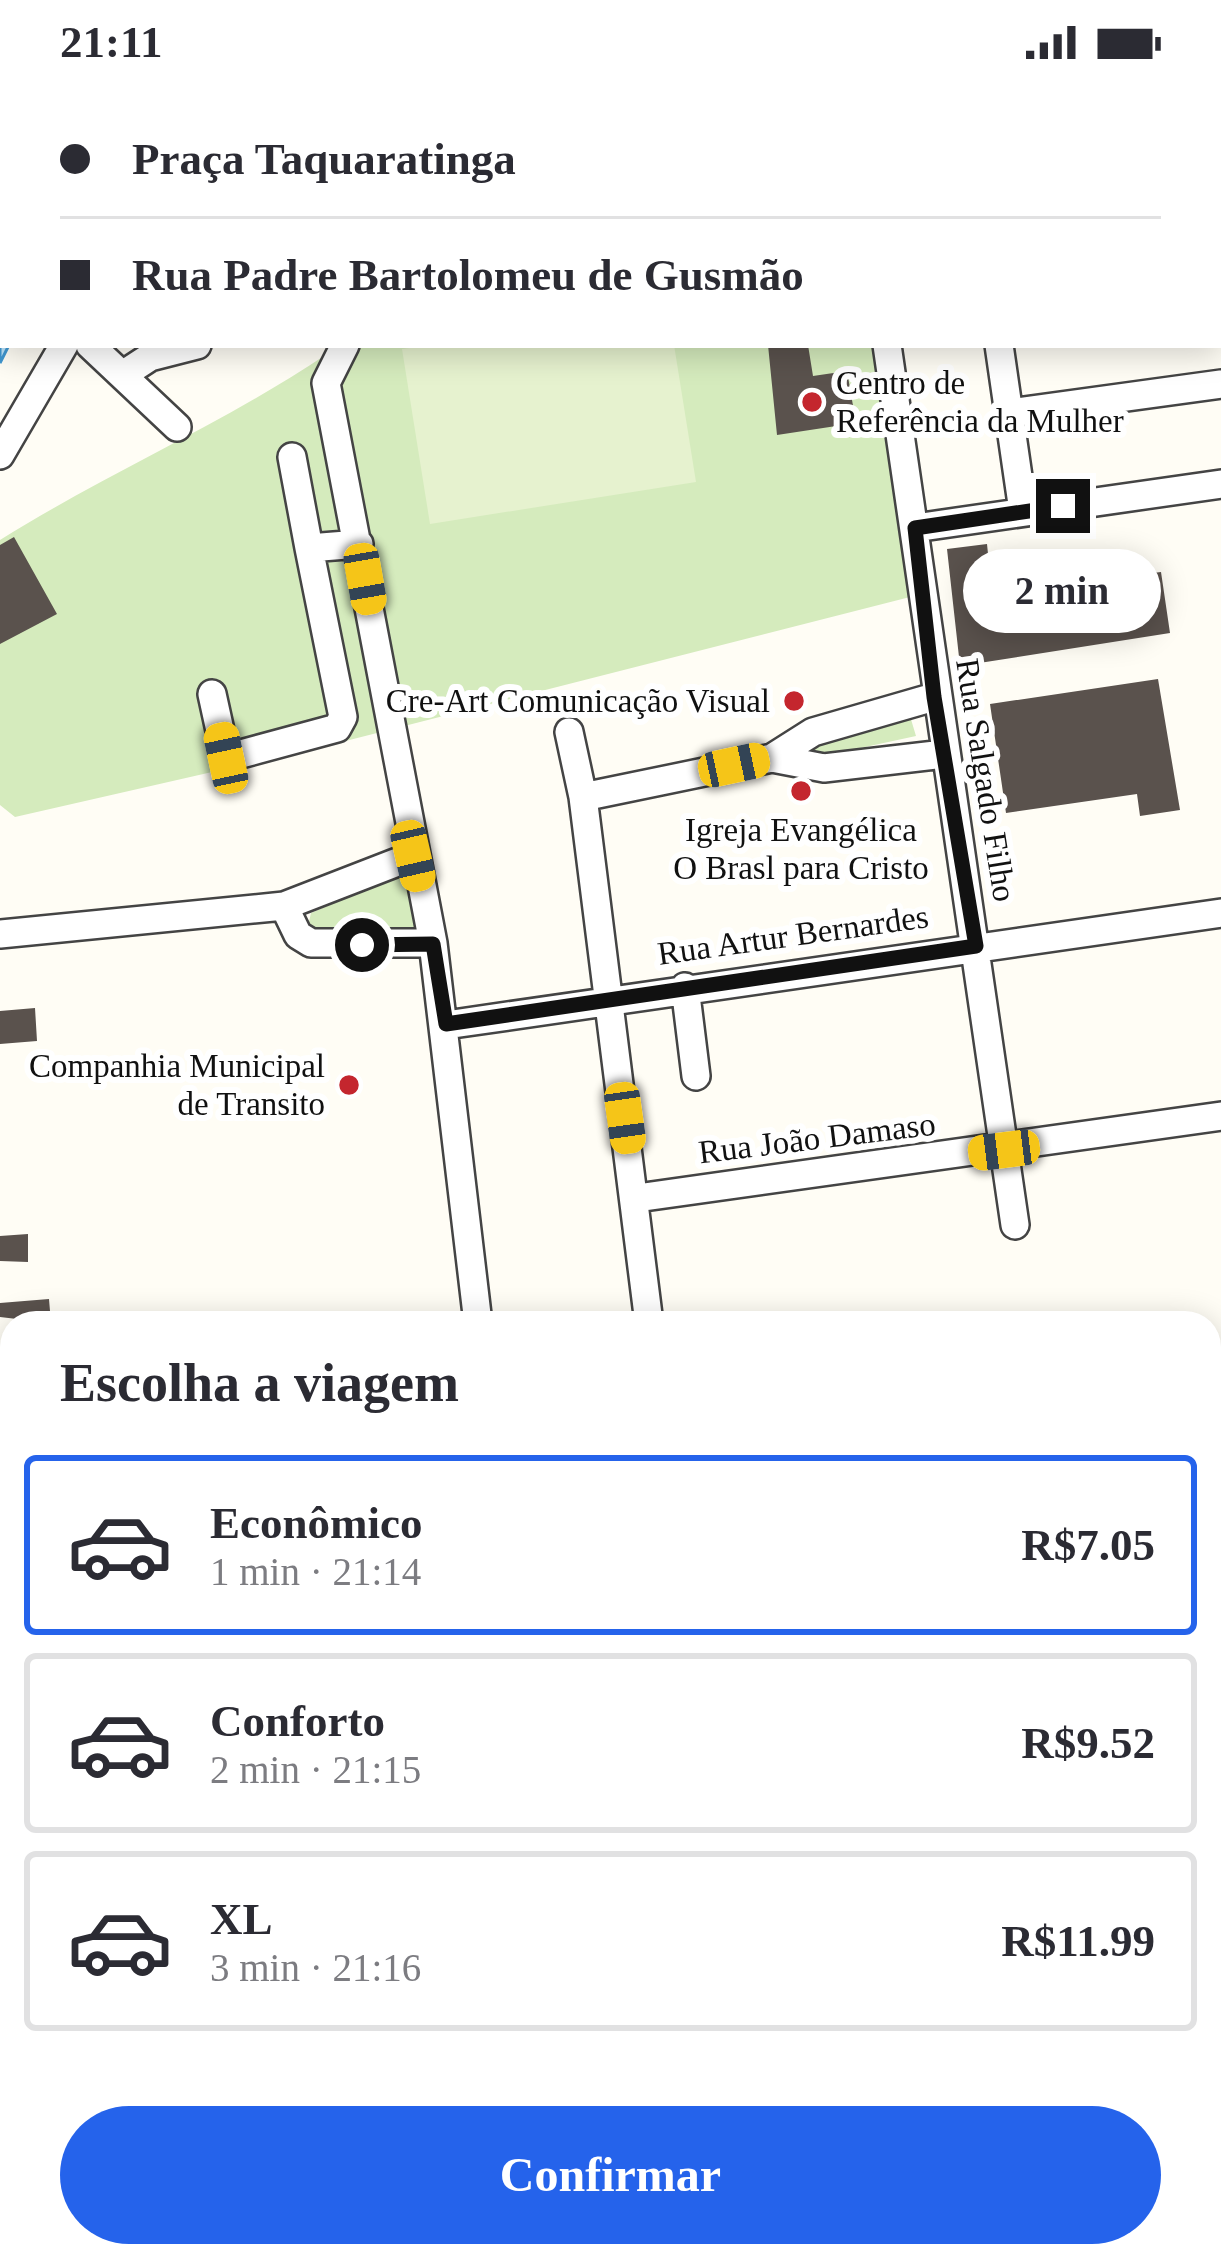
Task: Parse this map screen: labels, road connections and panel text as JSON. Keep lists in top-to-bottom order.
{
  "streets": {
    "street": ["Rua Salgado Filho", "Rua Artur Bernardes", "Rua João Damaso"]
  },
  "crossings": [
    ["Rua Salgado Filho", "Rua Artur Bernardes"],
    ["Rua Salgado Filho", "Rua João Damaso"]
  ],
  "places": [
    "Centro de Referência da Mulher",
    "Cre-Art Comunicação Visual",
    "Igreja Evangélica O Brasl para Cristo",
    "Companhia Municipal de Transito"
  ],
  "page": {
    "status": "21:11",
    "banner": ["Praça Taquaratinga", "Rua Padre Bartolomeu de Gusmão"],
    "bubble": "2 min",
    "heading": "Escolha a viagem",
    "list": [
      {
        "name": "Econômico",
        "note": "1 min · 21:14",
        "value": "R$7.05"
      },
      {
        "name": "Conforto",
        "note": "2 min · 21:15",
        "value": "R$9.52"
      },
      {
        "name": "XL",
        "note": "3 min · 21:16",
        "value": "R$11.99"
      }
    ],
    "buttons": "Confirmar"
  }
}
